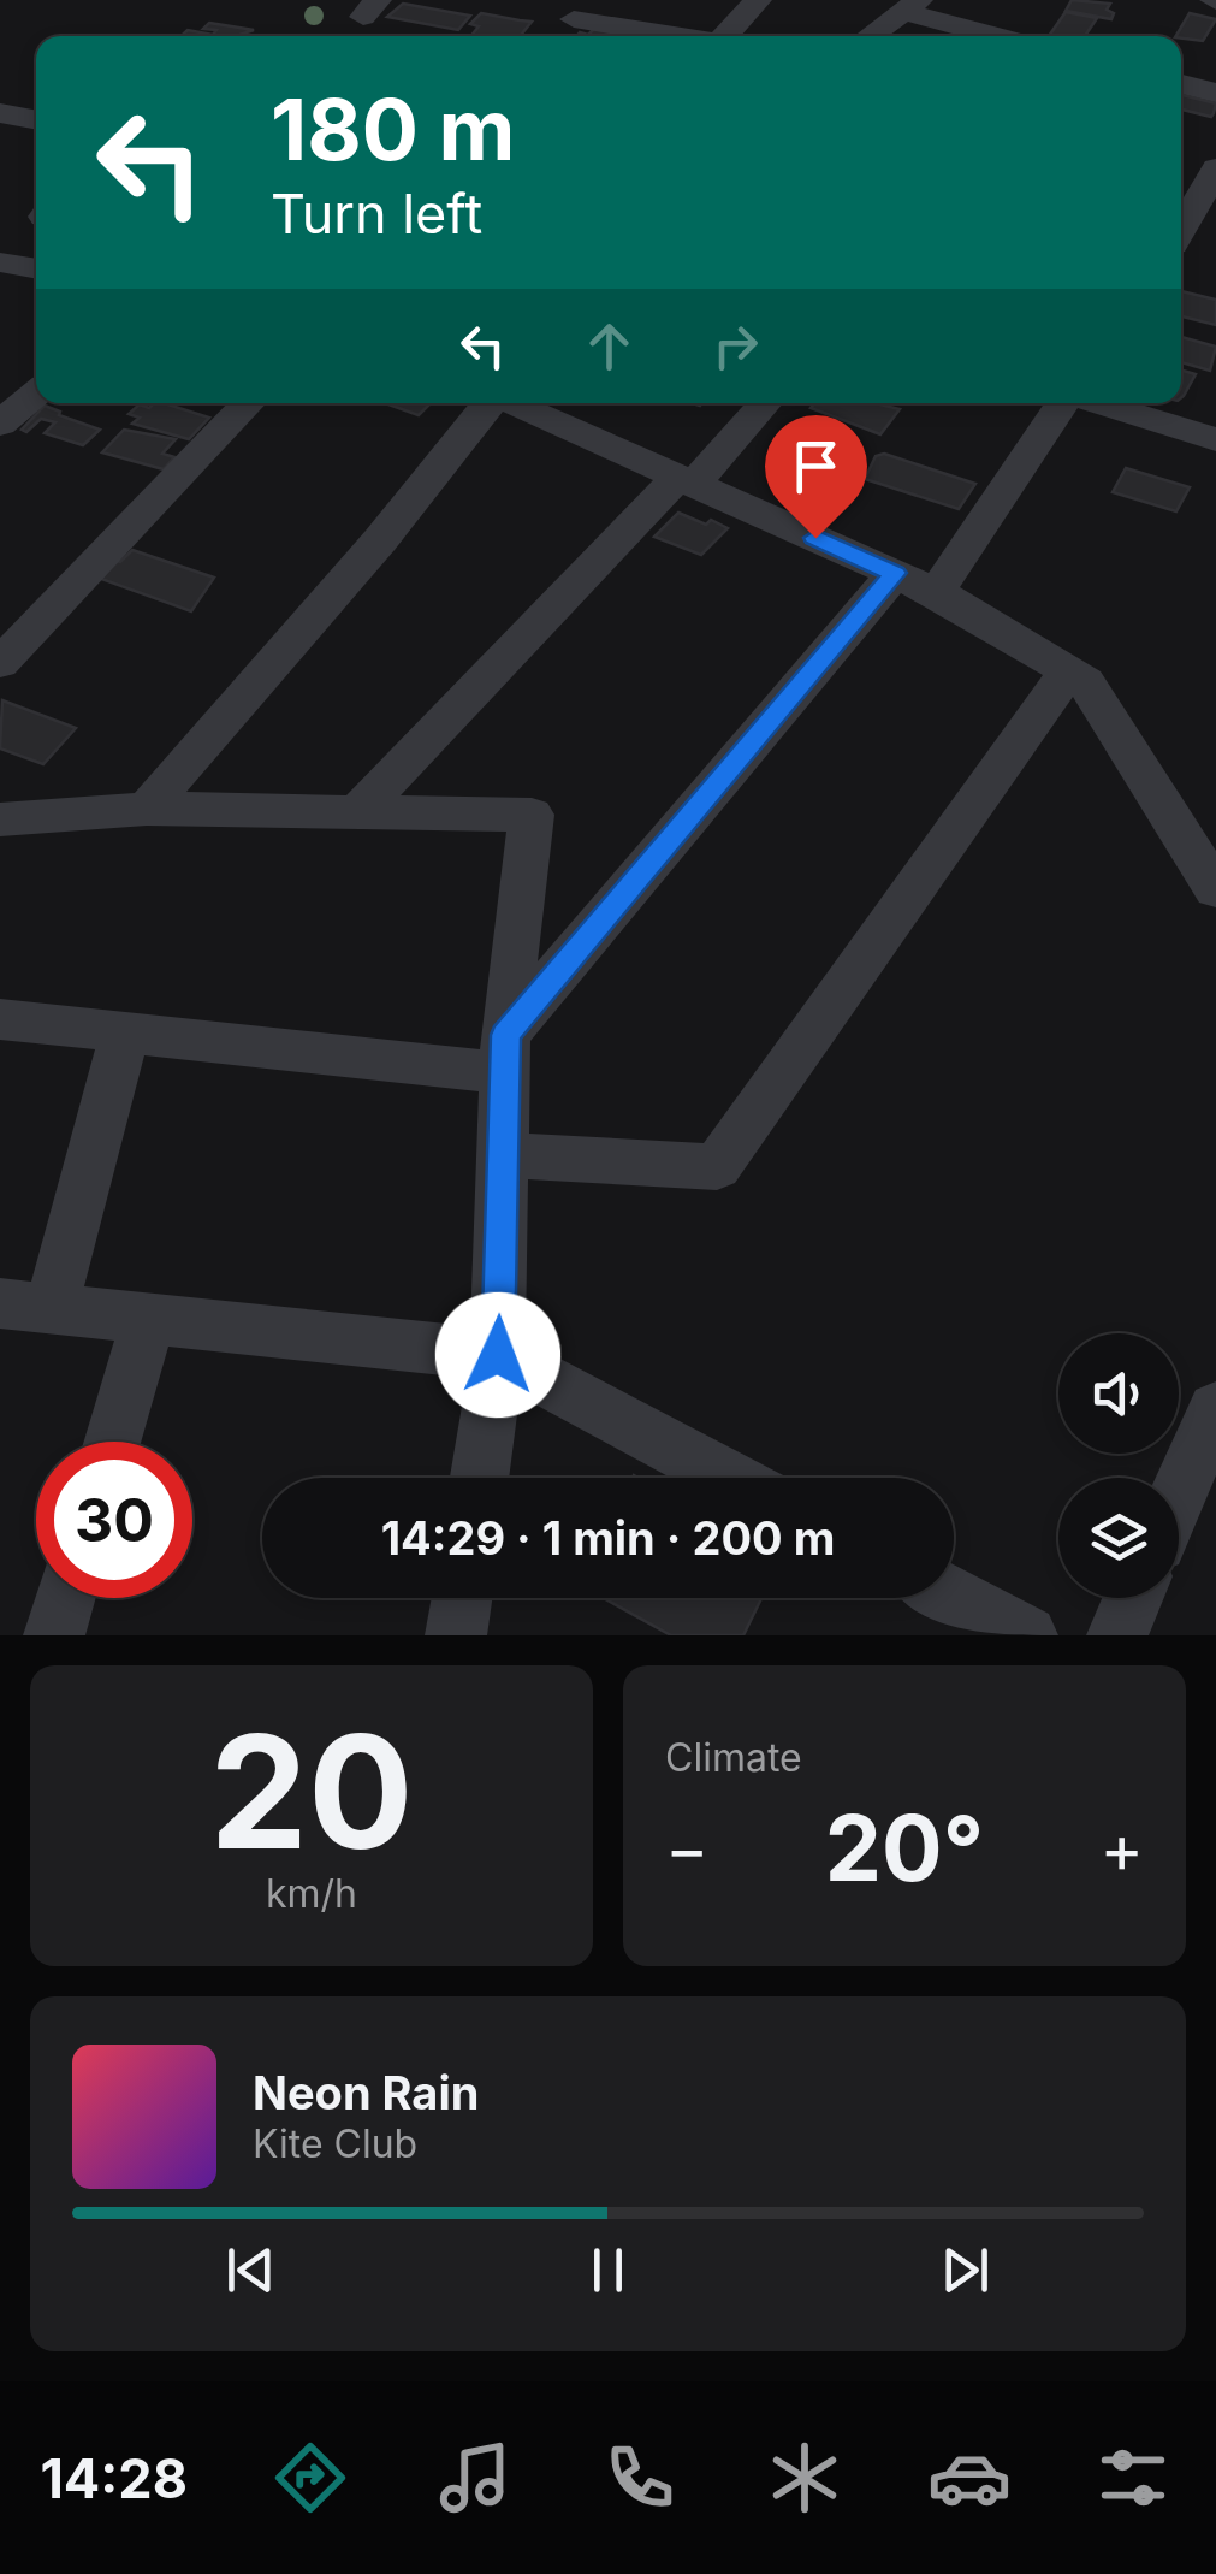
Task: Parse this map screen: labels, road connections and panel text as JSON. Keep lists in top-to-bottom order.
{
  "page": {
    "turn": ["180 m", "Turn left"],
    "limit": "30",
    "trip": "14:29 · 1 min · 200 m",
    "tile": [
      ["20", "km/h"],
      "Climate"
    ],
    "heat": ["−", "20°", "+"],
    "song": ["Neon Rain", "Kite Club"],
    "tabs": "14:28"
  }
}
